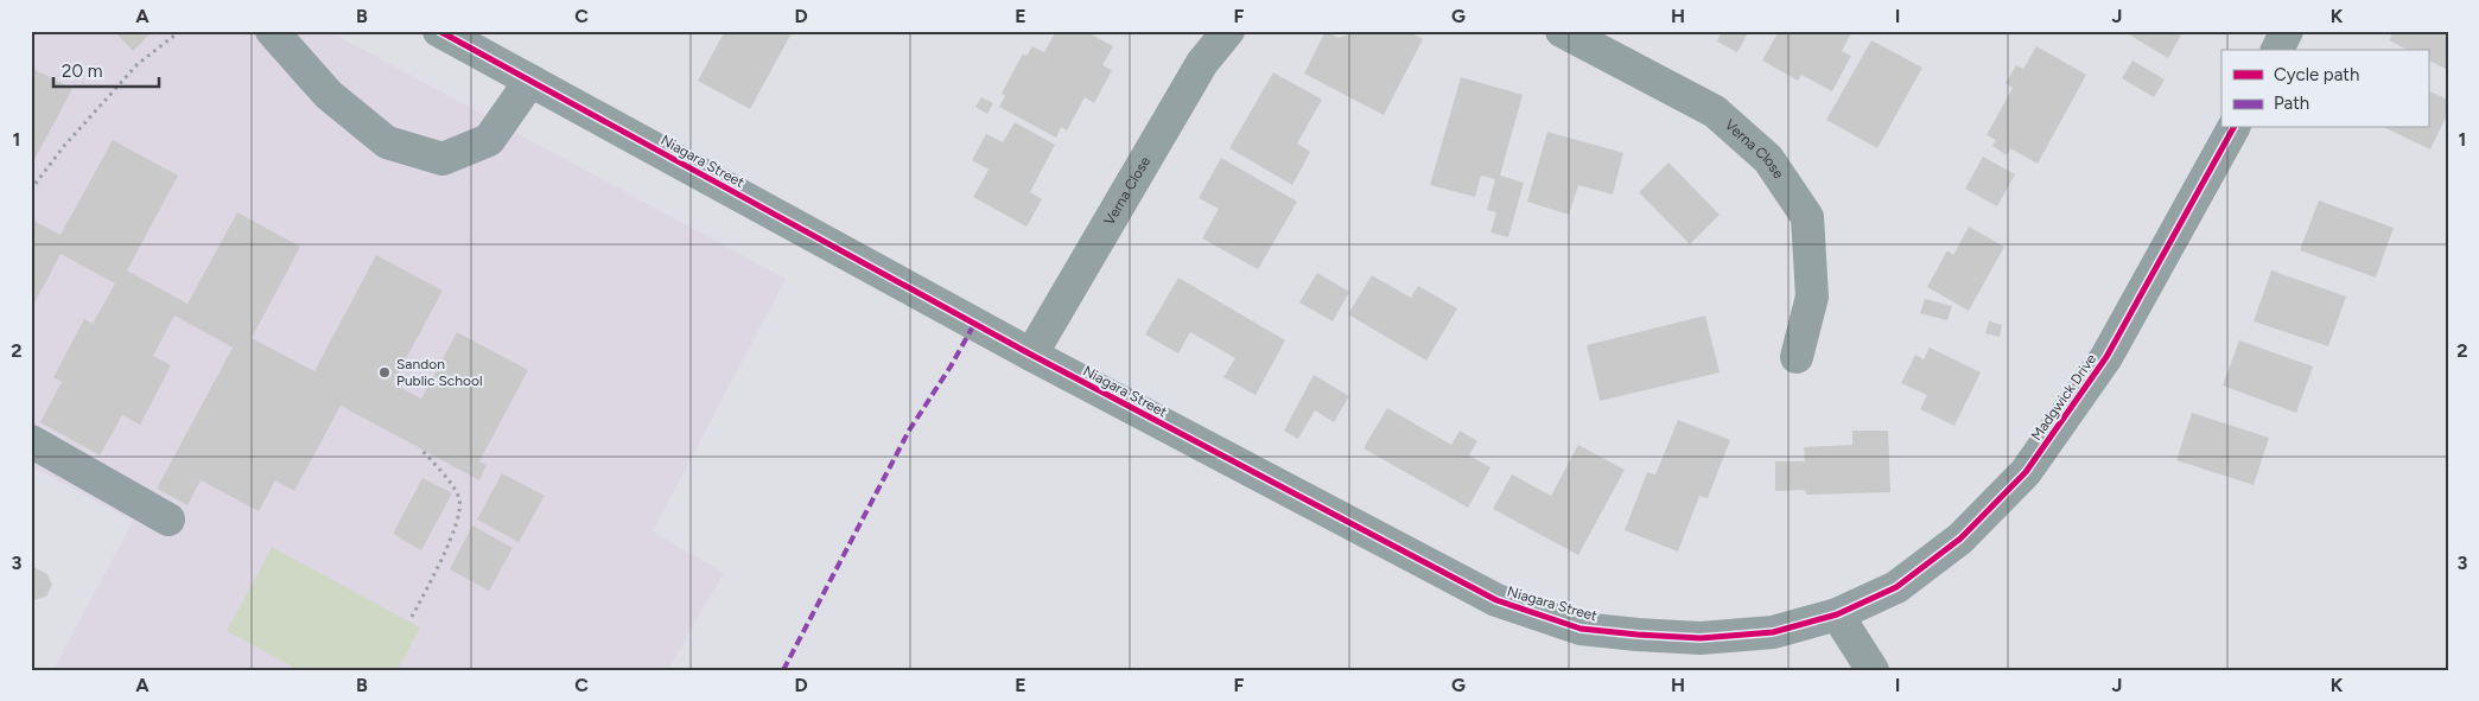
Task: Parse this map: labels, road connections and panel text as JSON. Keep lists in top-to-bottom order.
{
  "streets": {
    "street": ["Verna Close", "Niagara Street", "Madgwick Drive"]
  },
  "crossings": [
    ["Verna Close", "Niagara Street"],
    ["Niagara Street", "Madgwick Drive"]
  ],
  "places": ["Sandon Public School"],
  "legend": ["Cycle path", "Path"],
  "scale_bar": "20 m",
  "grid": {
    "columns": [
      "A",
      "B",
      "C",
      "D",
      "E",
      "F",
      "G",
      "H",
      "I",
      "J",
      "K"
    ],
    "rows": ["1", "2", "3"]
  }
}
